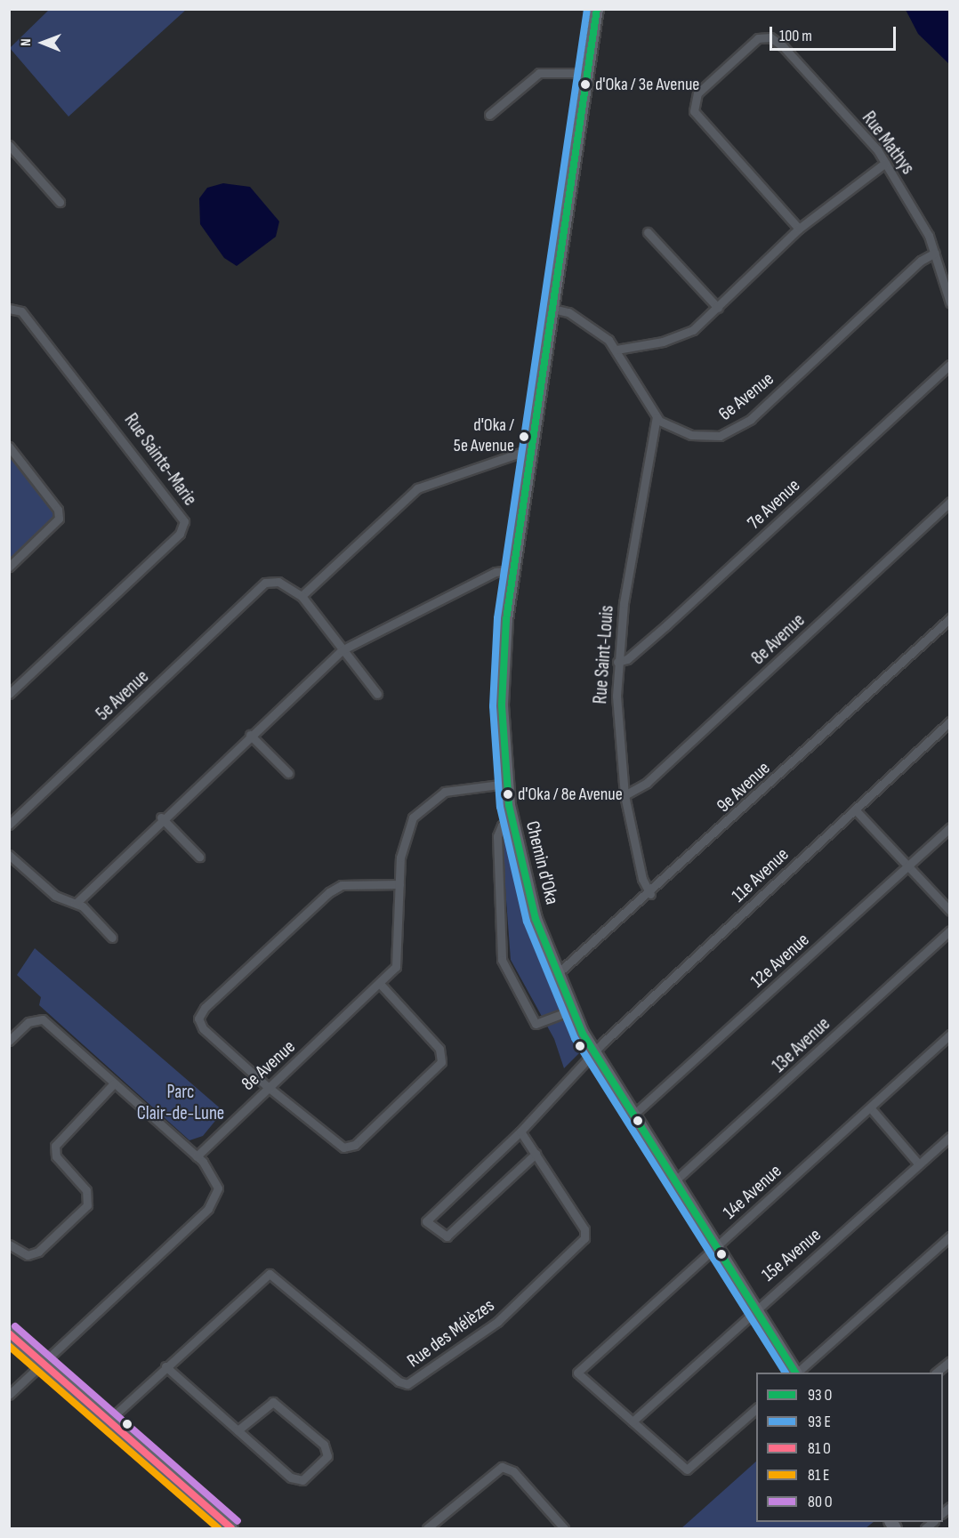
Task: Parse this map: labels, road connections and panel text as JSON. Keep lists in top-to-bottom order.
{
  "streets": {
    "main road": ["Chemin d'Oka"],
    "street": [
      "Rue Mathys",
      "6e Avenue",
      "Rue Sainte-Marie",
      "7e Avenue",
      "8e Avenue",
      "Rue Saint-Louis",
      "5e Avenue",
      "9e Avenue",
      "11e Avenue",
      "12e Avenue",
      "13e Avenue",
      "14e Avenue",
      "15e Avenue",
      "Rue des Mélèzes"
    ]
  },
  "crossings": [
    ["Rue Mathys", "6e Avenue"],
    ["6e Avenue", "Rue Saint-Louis"],
    ["7e Avenue", "Rue Saint-Louis"],
    ["8e Avenue", "Rue Saint-Louis"],
    ["8e Avenue", "Chemin d'Oka"],
    ["Rue Saint-Louis", "9e Avenue"],
    ["9e Avenue", "Chemin d'Oka"],
    ["Chemin d'Oka", "11e Avenue"],
    ["Chemin d'Oka", "12e Avenue"],
    ["Chemin d'Oka", "13e Avenue"],
    ["Chemin d'Oka", "14e Avenue"],
    ["Chemin d'Oka", "15e Avenue"],
    ["14e Avenue", "15e Avenue"]
  ],
  "parks": ["Parc Clair-de-Lune"],
  "places": ["d'Oka / 3e Avenue", "d'Oka / 5e Avenue", "d'Oka / 8e Avenue"],
  "legend": [
    "93 O",
    "93 E",
    "81 O",
    "81 E",
    "80 O"
  ],
  "scale_bar": "100 m",
  "north": "left"
}
